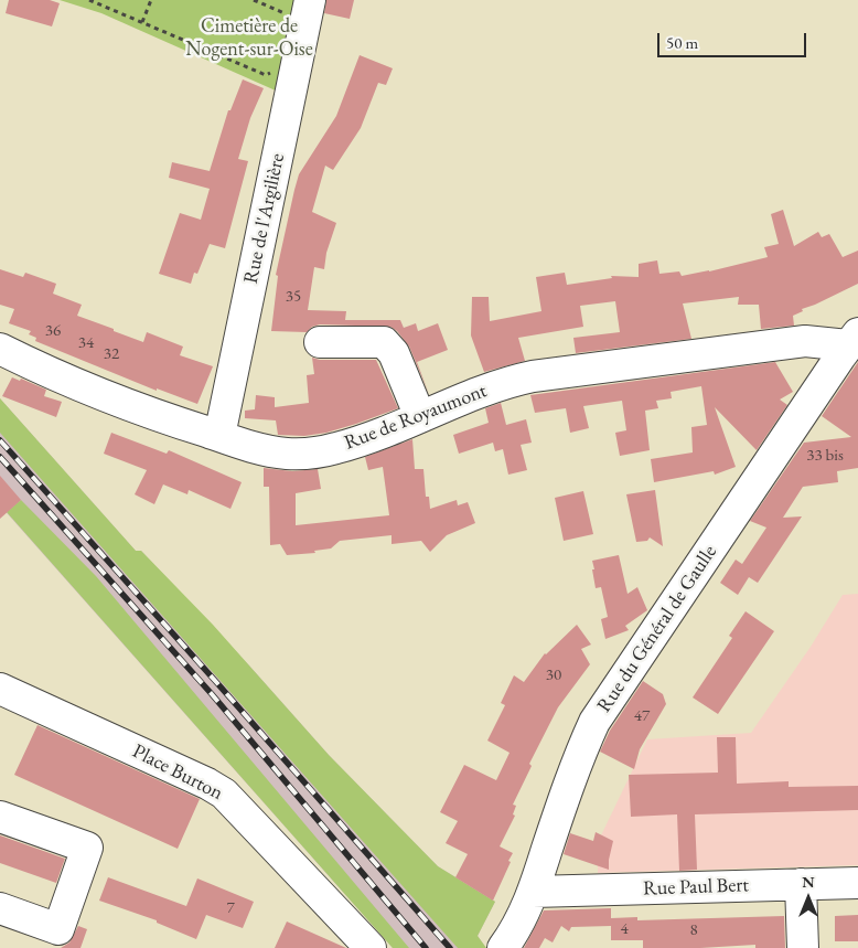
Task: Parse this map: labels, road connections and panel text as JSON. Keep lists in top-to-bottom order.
{
  "streets": {
    "street": [
      "Rue de l'Argilière",
      "Rue de Royaumont",
      "Rue du Général de Gaulle",
      "Place Burton",
      "Rue Paul Bert"
    ]
  },
  "crossings": [
    ["Rue de l'Argilière", "Rue de Royaumont"],
    ["Rue de Royaumont", "Rue du Général de Gaulle"],
    ["Rue du Général de Gaulle", "Rue Paul Bert"]
  ],
  "parks": ["Cimetière de Nogent-sur-Oise"],
  "house_numbers": [
    "35",
    "36",
    "34",
    "32",
    "33 bis",
    "30",
    "47",
    "7",
    "4",
    "8"
  ],
  "scale_bar": "50 m",
  "north": "top"
}
